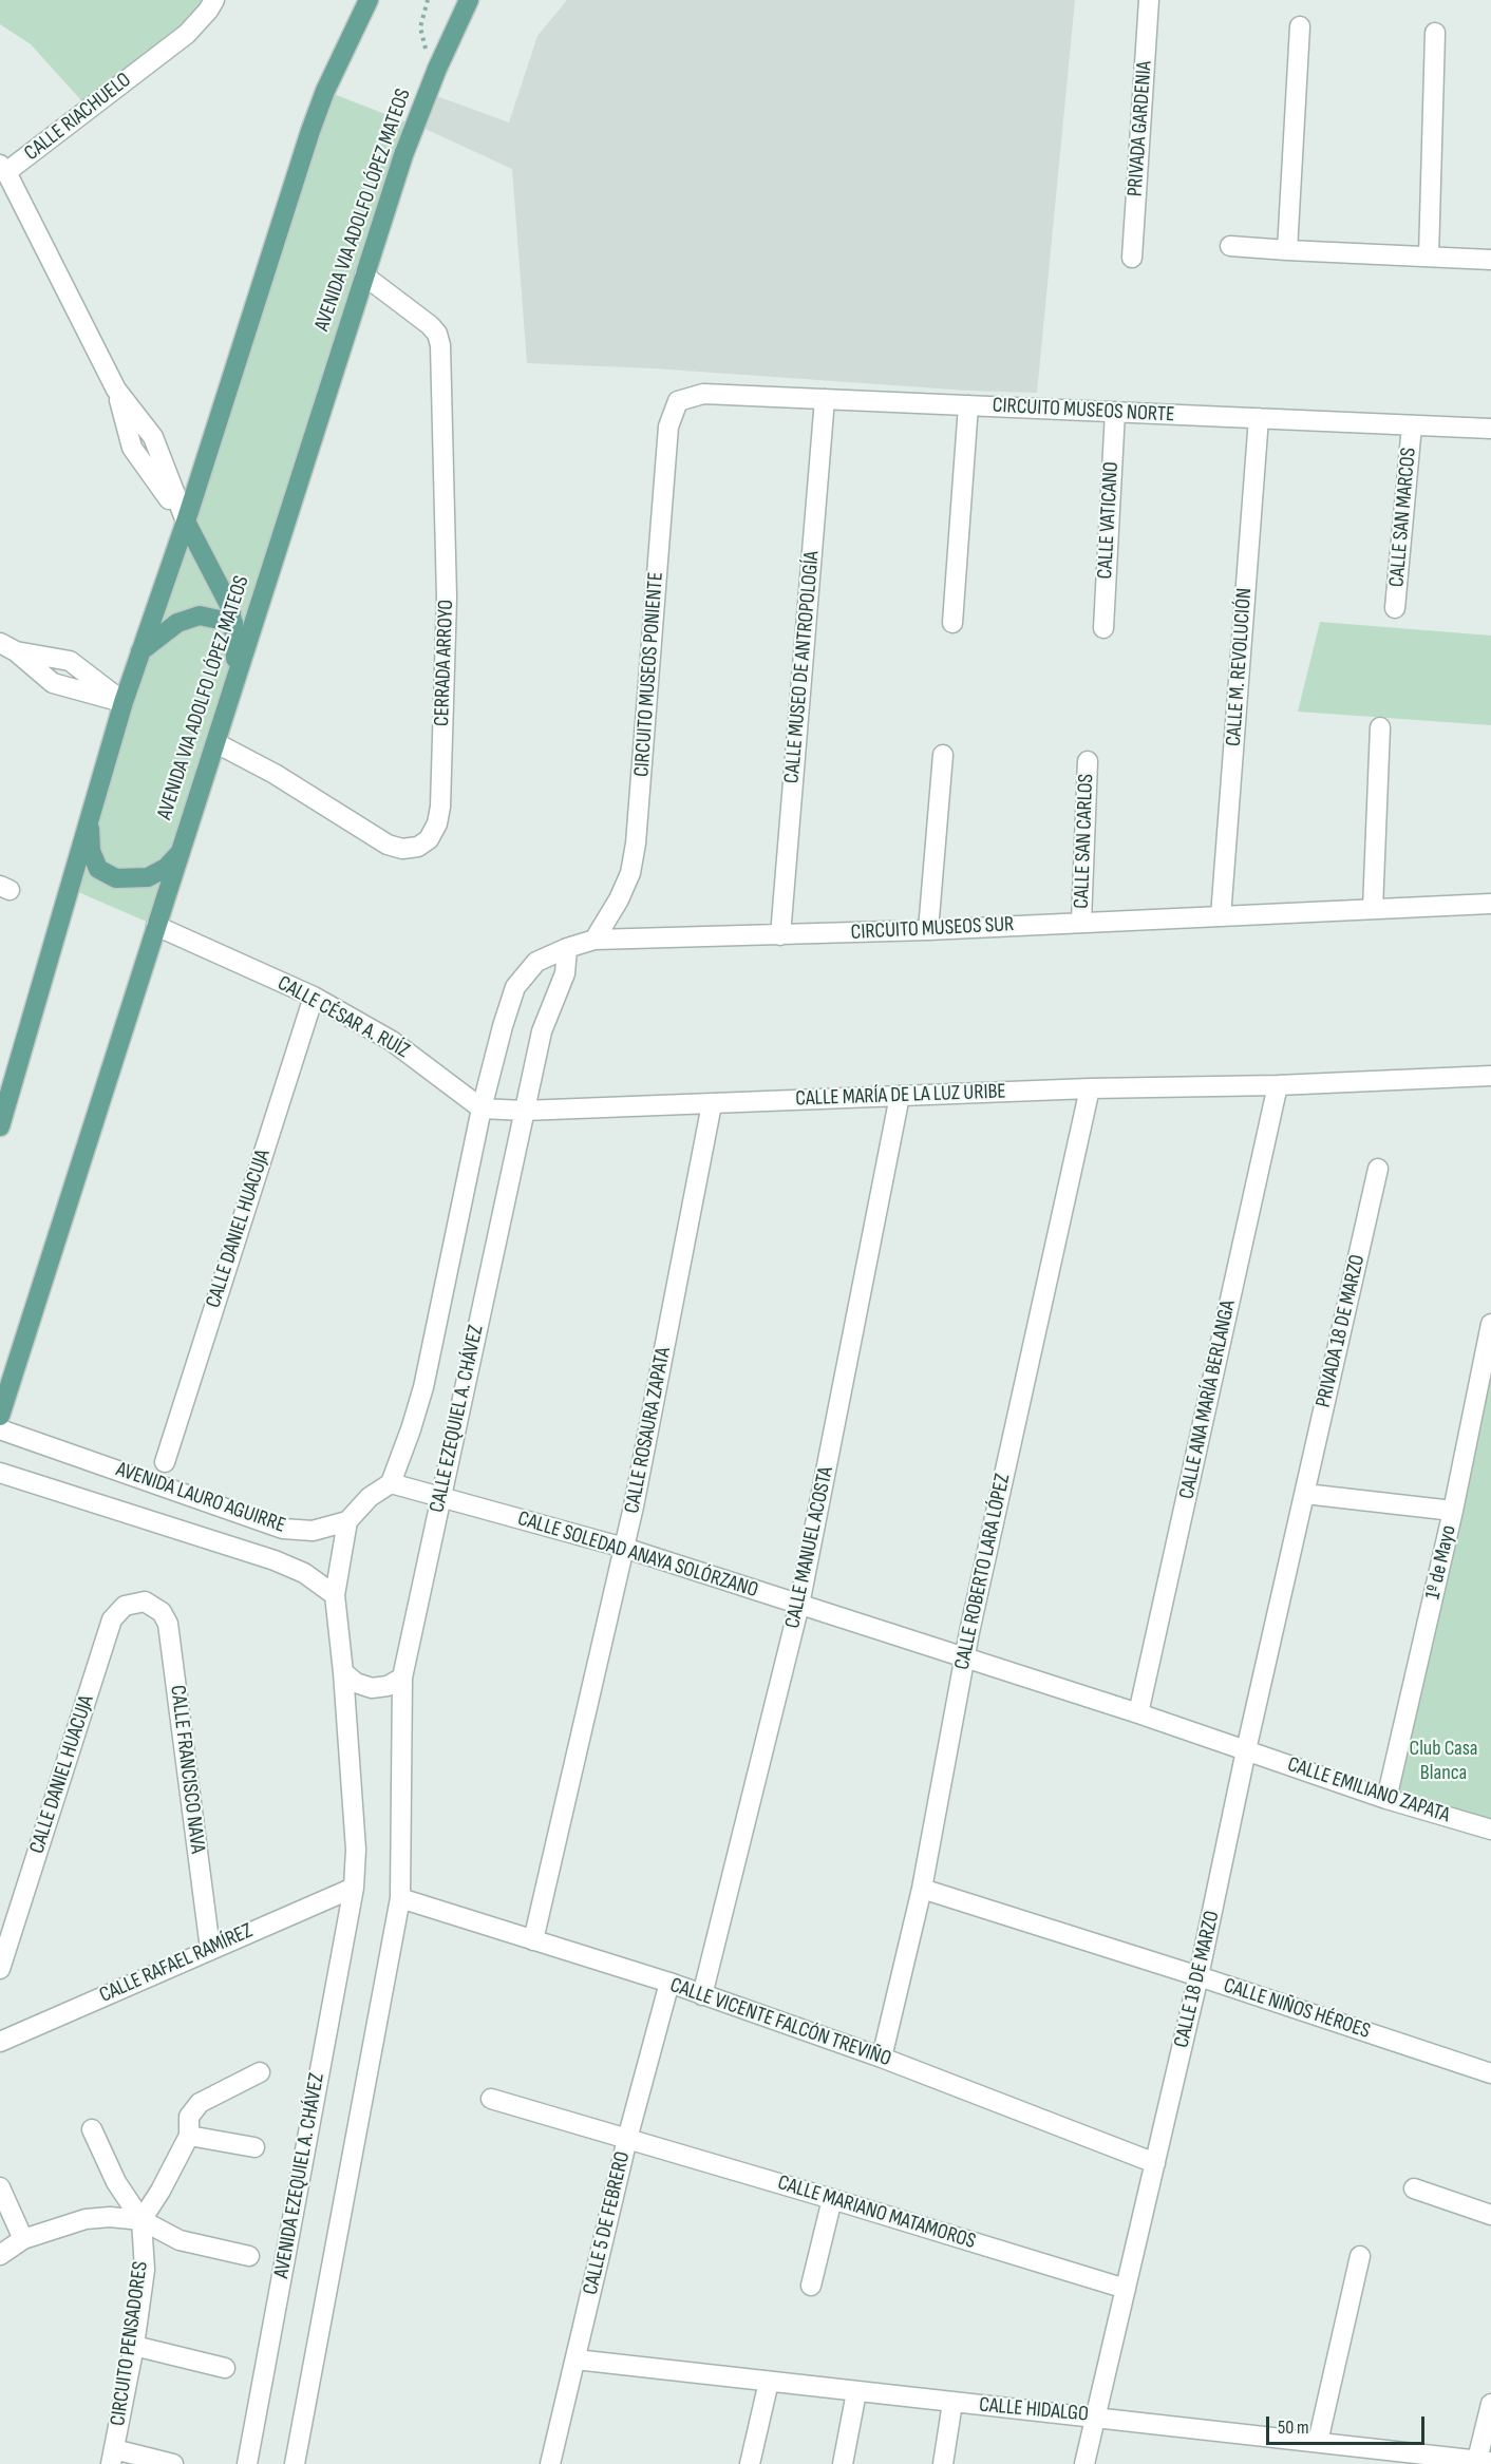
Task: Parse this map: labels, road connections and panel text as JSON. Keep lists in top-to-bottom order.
{
  "streets": {
    "main road": ["AVENIDA VIA ADOLFO LÓPEZ MATEOS"],
    "street": [
      "CALLE RIACHUELO",
      "PRIVADA GARDENIA",
      "CIRCUITO MUSEOS NORTE",
      "CALLE SAN MARCOS",
      "CALLE VATICANO",
      "CERRADA ARROYO",
      "CALLE MUSEO DE ANTROPOLOGÍA",
      "CALLE M. REVOLUCIÓN",
      "CIRCUITO MUSEOS PONIENTE",
      "CALLE SAN CARLOS",
      "CIRCUITO MUSEOS SUR",
      "CALLE CÉSAR A. RUÍZ",
      "CALLE MARÍA DE LA LUZ URIBE",
      "CALLE DANIEL HUACUJA",
      "PRIVADA 18 DE MARZO",
      "CALLE ANA MARÍA BERLANGA",
      "CALLE EZEQUIEL A. CHÁVEZ",
      "CALLE ROSAURA ZAPATA",
      "AVENIDA LAURO AGUIRRE",
      "CALLE MANUEL ACOSTA",
      "CALLE SOLEDAD ANAYA SOLÓRZANO",
      "1º de Mayo",
      "CALLE ROBERTO LARA LÓPEZ",
      "CALLE FRANCISCO NAVA",
      "CALLE EMILIANO ZAPATA",
      "CALLE RAFAEL RAMÍREZ",
      "CALLE 18 DE MARZO",
      "CALLE NIÑOS HÉROES",
      "CALLE VICENTE FALCÓN TREVIÑO",
      "AVENIDA EZEQUIEL A. CHÁVEZ",
      "CALLE MARIANO MATAMOROS",
      "CALLE 5 DE FEBRERO",
      "CIRCUITO PENSADORES",
      "CALLE HIDALGO"
    ]
  },
  "crossings": [
    ["AVENIDA VIA ADOLFO LÓPEZ MATEOS", "CERRADA ARROYO"],
    ["AVENIDA VIA ADOLFO LÓPEZ MATEOS", "CALLE CÉSAR A. RUÍZ"],
    ["CIRCUITO MUSEOS NORTE", "CALLE SAN MARCOS"],
    ["CIRCUITO MUSEOS NORTE", "CALLE VATICANO"],
    ["CIRCUITO MUSEOS NORTE", "CALLE MUSEO DE ANTROPOLOGÍA"],
    ["CIRCUITO MUSEOS NORTE", "CALLE M. REVOLUCIÓN"],
    ["CIRCUITO MUSEOS NORTE", "CIRCUITO MUSEOS PONIENTE"],
    ["CALLE MUSEO DE ANTROPOLOGÍA", "CIRCUITO MUSEOS SUR"],
    ["CALLE M. REVOLUCIÓN", "CIRCUITO MUSEOS SUR"],
    ["CIRCUITO MUSEOS PONIENTE", "CIRCUITO MUSEOS SUR"],
    ["CALLE SAN CARLOS", "CIRCUITO MUSEOS SUR"],
    ["CIRCUITO MUSEOS SUR", "CALLE CÉSAR A. RUÍZ"],
    ["CIRCUITO MUSEOS SUR", "CALLE EZEQUIEL A. CHÁVEZ"],
    ["CALLE CÉSAR A. RUÍZ", "CALLE DANIEL HUACUJA"],
    ["CALLE CÉSAR A. RUÍZ", "CALLE EZEQUIEL A. CHÁVEZ"],
    ["CALLE MARÍA DE LA LUZ URIBE", "CALLE ANA MARÍA BERLANGA"],
    ["CALLE MARÍA DE LA LUZ URIBE", "CALLE EZEQUIEL A. CHÁVEZ"],
    ["CALLE MARÍA DE LA LUZ URIBE", "CALLE ROSAURA ZAPATA"],
    ["CALLE MARÍA DE LA LUZ URIBE", "CALLE MANUEL ACOSTA"],
    ["CALLE MARÍA DE LA LUZ URIBE", "CALLE ROBERTO LARA LÓPEZ"],
    ["CALLE DANIEL HUACUJA", "CALLE FRANCISCO NAVA"],
    ["PRIVADA 18 DE MARZO", "CALLE 18 DE MARZO"],
    ["CALLE ANA MARÍA BERLANGA", "CALLE SOLEDAD ANAYA SOLÓRZANO"],
    ["CALLE EZEQUIEL A. CHÁVEZ", "CALLE SOLEDAD ANAYA SOLÓRZANO"],
    ["CALLE EZEQUIEL A. CHÁVEZ", "CALLE VICENTE FALCÓN TREVIÑO"],
    ["CALLE ROSAURA ZAPATA", "CALLE SOLEDAD ANAYA SOLÓRZANO"],
    ["CALLE ROSAURA ZAPATA", "CALLE VICENTE FALCÓN TREVIÑO"],
    ["CALLE MANUEL ACOSTA", "CALLE SOLEDAD ANAYA SOLÓRZANO"],
    ["CALLE MANUEL ACOSTA", "CALLE VICENTE FALCÓN TREVIÑO"],
    ["CALLE SOLEDAD ANAYA SOLÓRZANO", "CALLE ROBERTO LARA LÓPEZ"],
    ["CALLE SOLEDAD ANAYA SOLÓRZANO", "CALLE EMILIANO ZAPATA"],
    ["CALLE SOLEDAD ANAYA SOLÓRZANO", "CALLE 18 DE MARZO"],
    ["1º de Mayo", "CALLE EMILIANO ZAPATA"],
    ["CALLE ROBERTO LARA LÓPEZ", "CALLE NIÑOS HÉROES"],
    ["CALLE ROBERTO LARA LÓPEZ", "CALLE VICENTE FALCÓN TREVIÑO"],
    ["CALLE FRANCISCO NAVA", "CALLE RAFAEL RAMÍREZ"],
    ["CALLE EMILIANO ZAPATA", "CALLE 18 DE MARZO"],
    ["CALLE RAFAEL RAMÍREZ", "AVENIDA EZEQUIEL A. CHÁVEZ"],
    ["CALLE 18 DE MARZO", "CALLE NIÑOS HÉROES"],
    ["CALLE 18 DE MARZO", "CALLE VICENTE FALCÓN TREVIÑO"],
    ["CALLE 18 DE MARZO", "CALLE MARIANO MATAMOROS"],
    ["CALLE 18 DE MARZO", "CALLE HIDALGO"],
    ["CALLE VICENTE FALCÓN TREVIÑO", "CALLE 5 DE FEBRERO"],
    ["CALLE MARIANO MATAMOROS", "CALLE 5 DE FEBRERO"],
    ["CALLE 5 DE FEBRERO", "CALLE HIDALGO"]
  ],
  "parks": ["Club Casa Blanca"],
  "scale_bar": "50 m"
}
